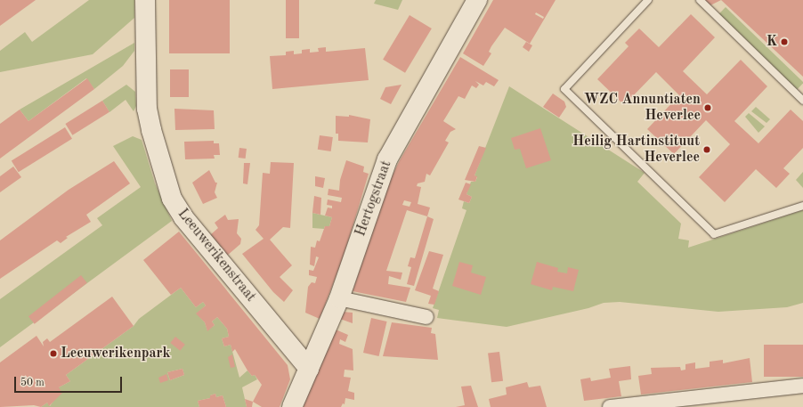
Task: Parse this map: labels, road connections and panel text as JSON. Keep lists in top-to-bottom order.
{
  "streets": {
    "street": ["Hertogstraat", "Leeuwerikenstraat"]
  },
  "crossings": [
    ["Hertogstraat", "Leeuwerikenstraat"]
  ],
  "places": [
    "K",
    "WZC Annuntiaten Heverlee",
    "Heilig Hartinstituut Heverlee",
    "Leeuwerikenpark"
  ],
  "scale_bar": "50 m"
}
